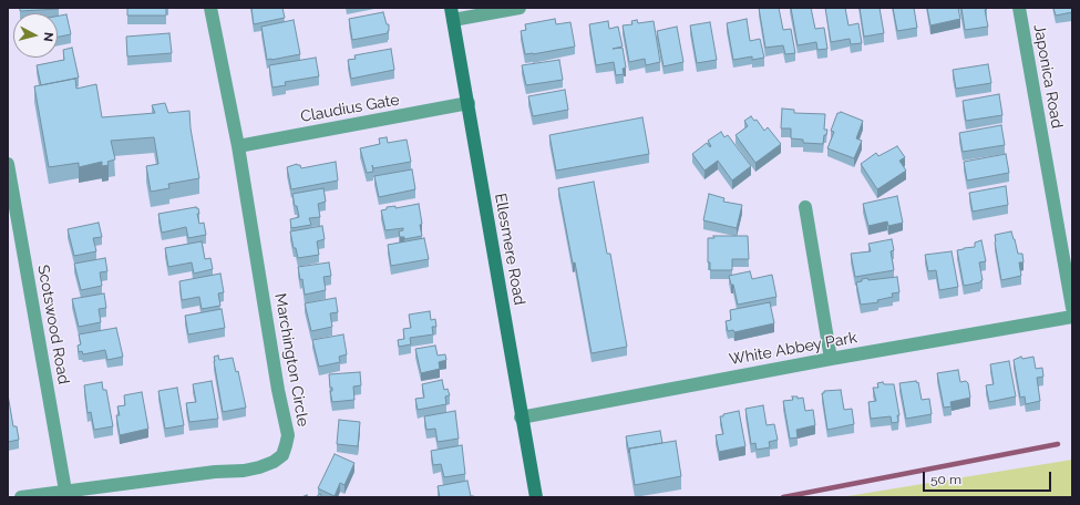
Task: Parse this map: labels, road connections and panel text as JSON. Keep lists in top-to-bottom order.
{
  "streets": {
    "main road": ["Ellesmere Road"],
    "street": [
      "Japonica Road",
      "Claudius Gate",
      "Scotswood Road",
      "White Abbey Park",
      "Marchington Circle"
    ]
  },
  "crossings": [
    ["Claudius Gate", "Ellesmere Road"],
    ["Claudius Gate", "Marchington Circle"],
    ["Ellesmere Road", "White Abbey Park"],
    ["Scotswood Road", "Marchington Circle"]
  ],
  "scale_bar": "50 m",
  "north": "right"
}
